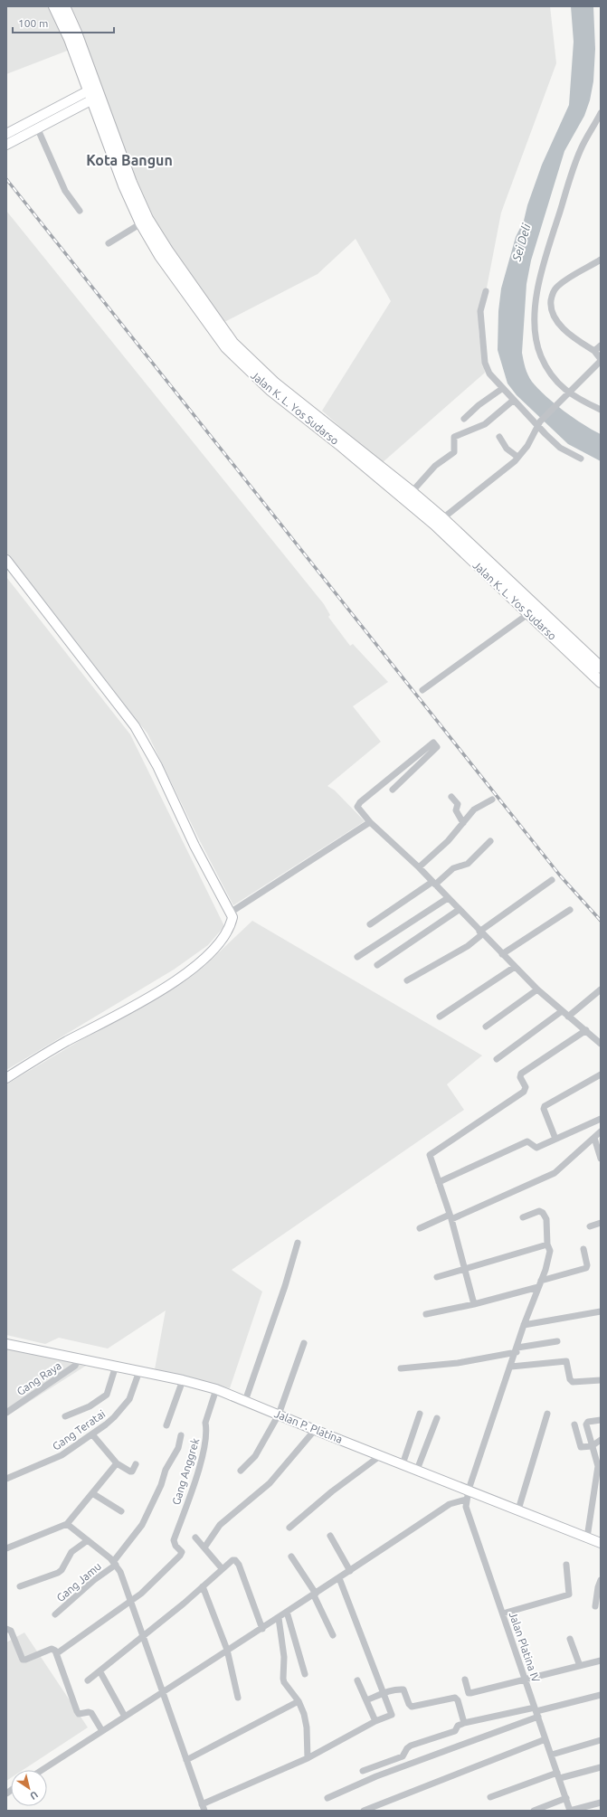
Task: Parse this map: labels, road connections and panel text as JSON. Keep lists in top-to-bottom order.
{
  "streets": {
    "highway": ["Jalan K. L. Yos Sudarso"],
    "street": [
      "Gang Raya",
      "Jalan P. Platina",
      "Gang Teratai",
      "Gang Anggrek",
      "Gang Jamu",
      "Jalan Platina IV"
    ]
  },
  "crossings": [
    ["Gang Raya", "Jalan P. Platina"],
    ["Jalan P. Platina", "Gang Teratai"],
    ["Jalan P. Platina", "Gang Anggrek"],
    ["Jalan P. Platina", "Jalan Platina IV"]
  ],
  "districts": ["Kota Bangun"],
  "water": ["Sei Deli"],
  "scale_bar": "100 m",
  "north": "bottom right"
}
